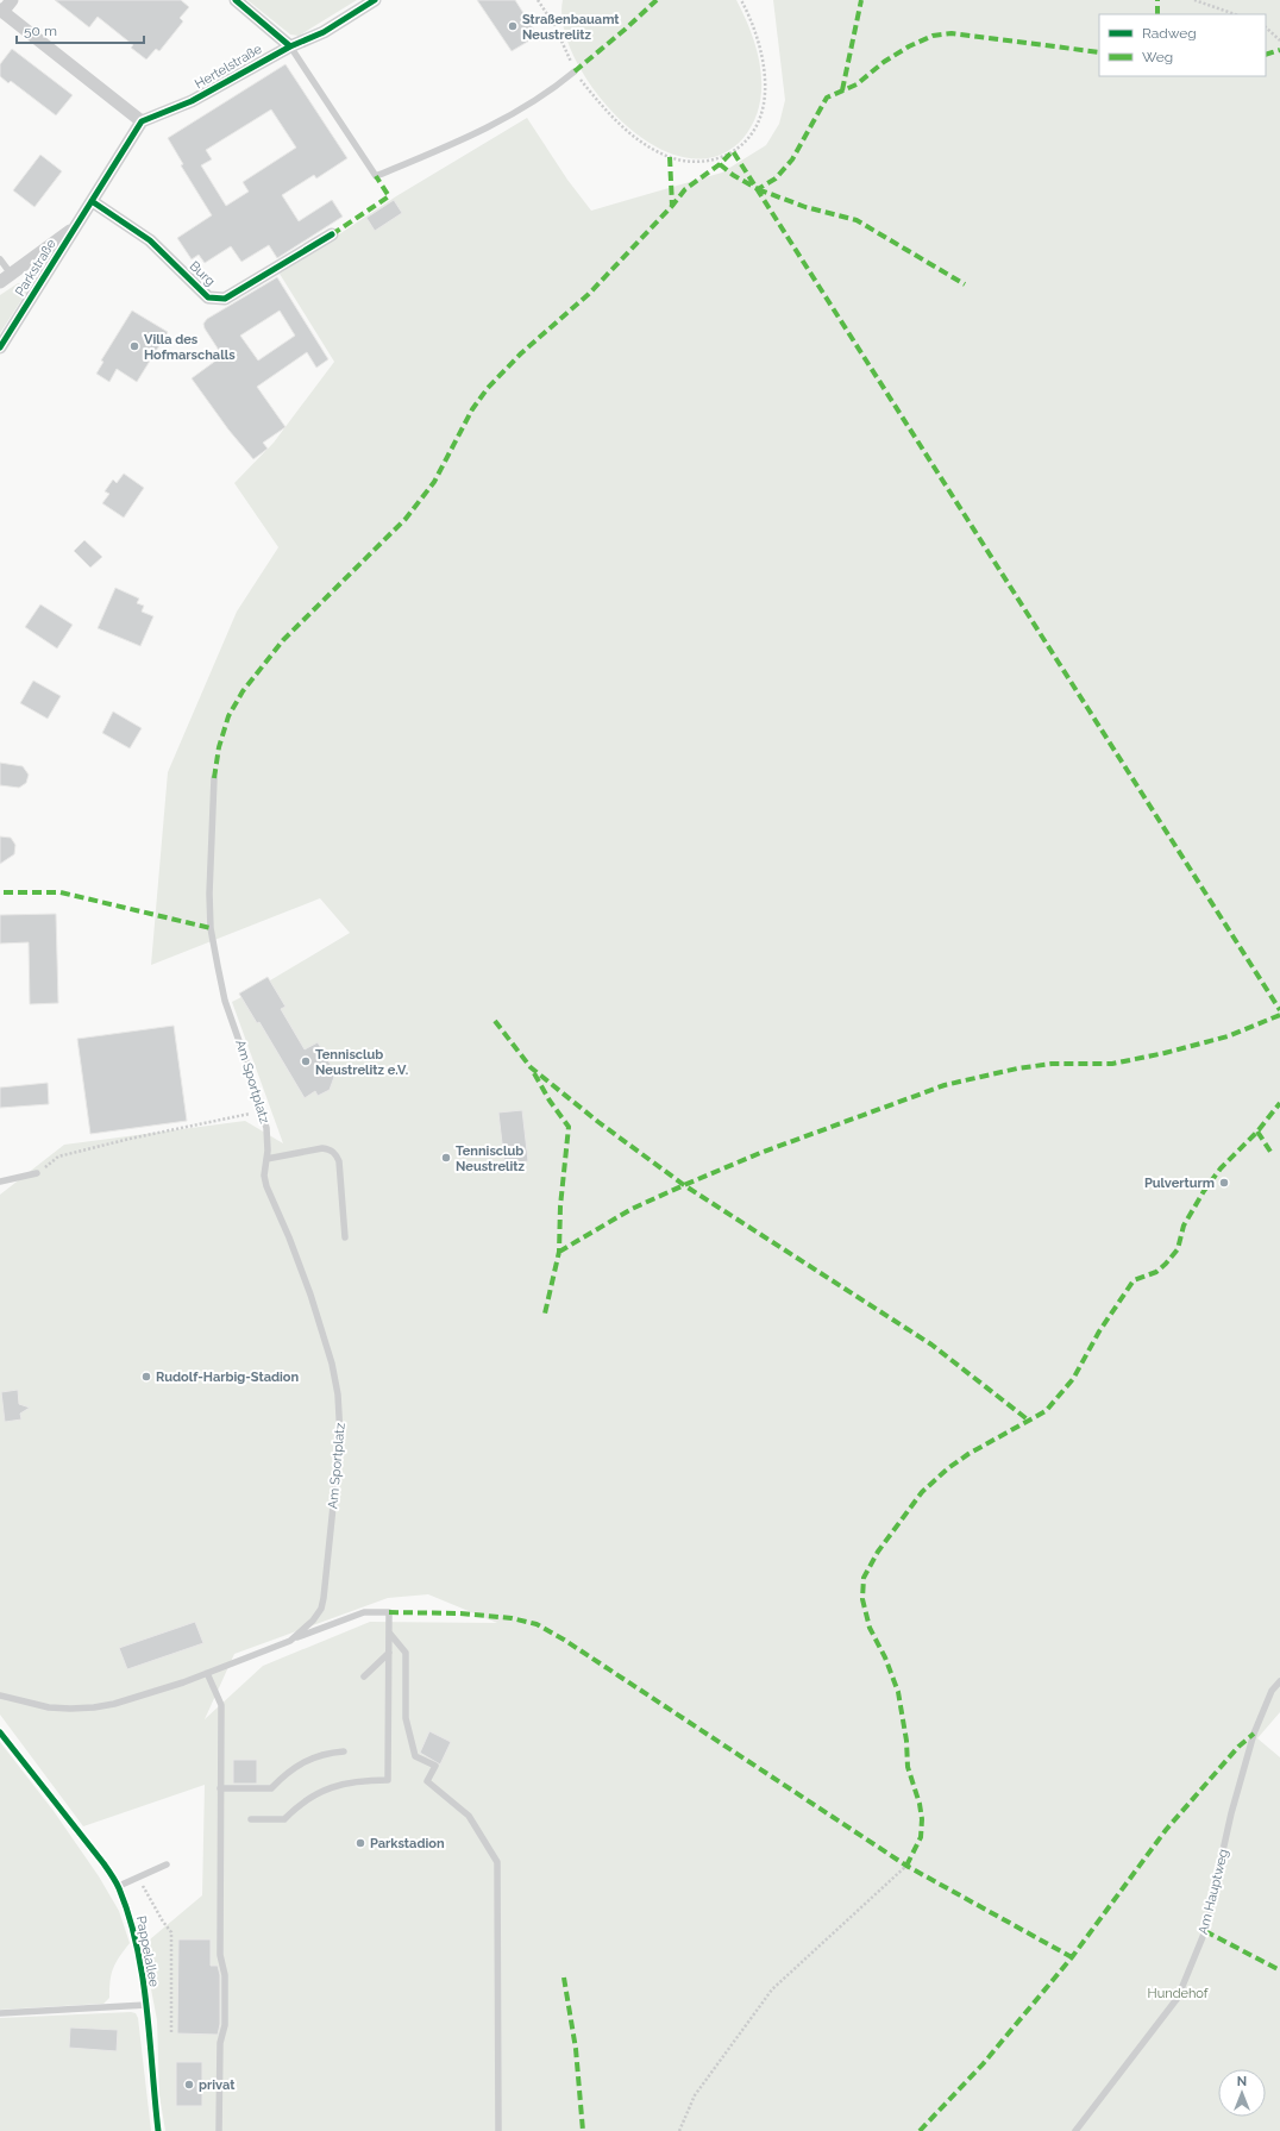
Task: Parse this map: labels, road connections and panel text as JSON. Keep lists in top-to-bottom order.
{
  "streets": {
    "street": ["Hertelstraße", "Parkstraße", "Burg"],
    "lane": ["Am Sportplatz", "Am Hauptweg", "Pappelallee"]
  },
  "crossings": [
    ["Hertelstraße", "Parkstraße"],
    ["Parkstraße", "Burg"]
  ],
  "parks": ["Hundehof"],
  "places": [
    "Straßenbauamt Neustrelitz",
    "Villa des Hofmarschalls",
    "Tennisclub Neustrelitz e.V.",
    "Tennisclub Neustrelitz",
    "Pulverturm",
    "Rudolf-Harbig-Stadion",
    "Parkstadion",
    "privat"
  ],
  "legend": ["Radweg", "Weg"],
  "scale_bar": "50 m",
  "north": "top"
}
